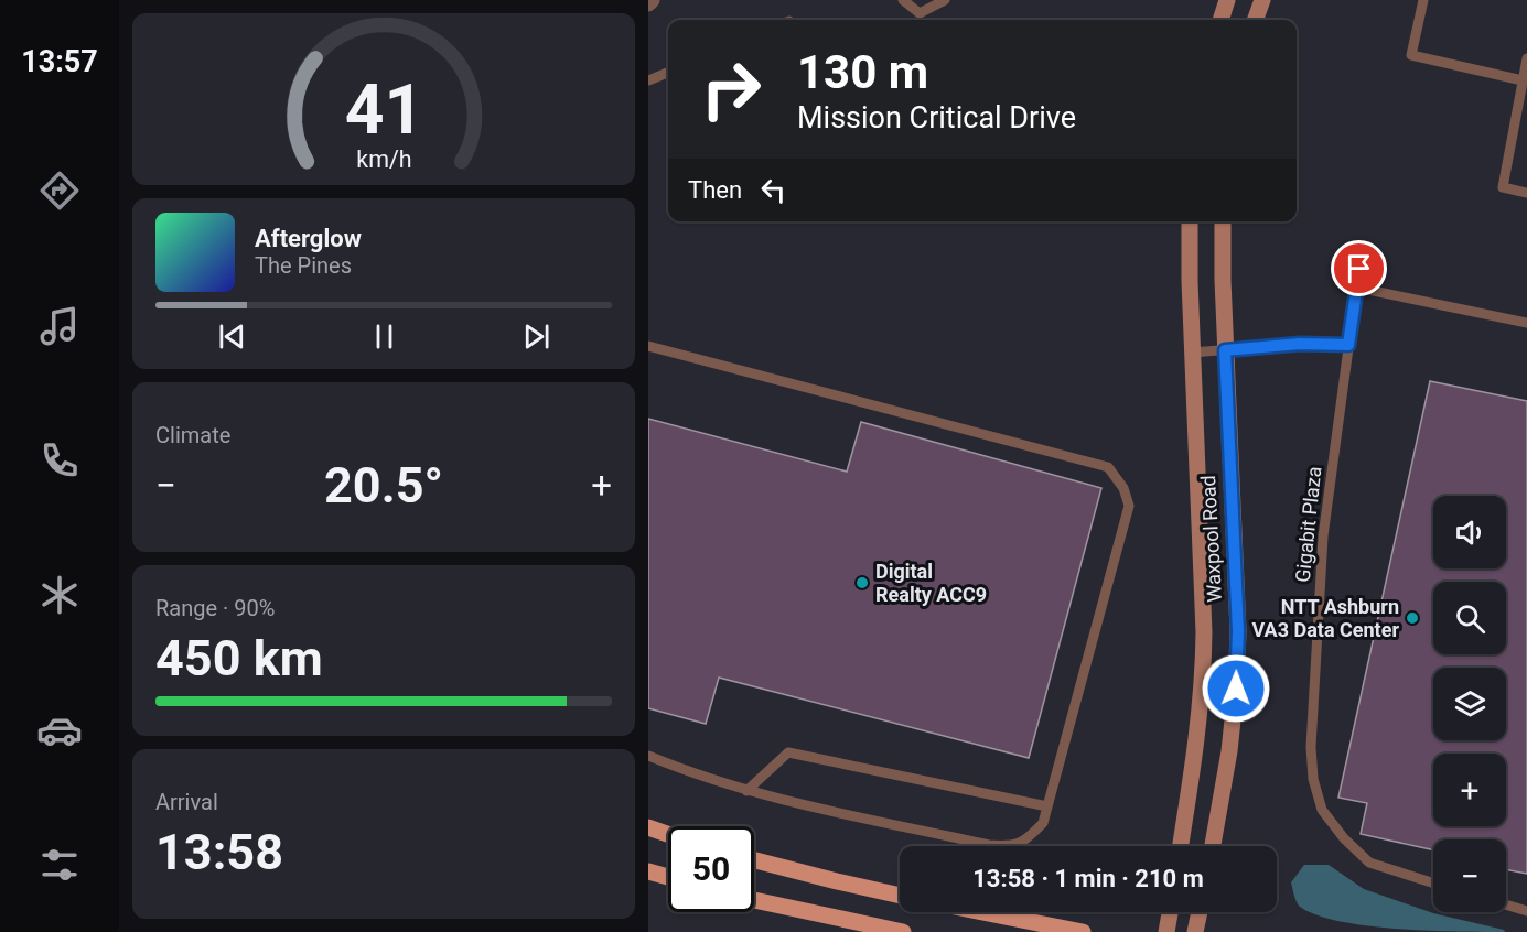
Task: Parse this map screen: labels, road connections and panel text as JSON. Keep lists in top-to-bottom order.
{
  "streets": {
    "main road": ["Waxpool Road"],
    "lane": ["Gigabit Plaza"]
  },
  "places": ["Digital Realty ACC9", "NTT Ashburn VA3 Data Center"],
  "page": {
    "tabs": "13:57",
    "turn": ["130 m", "Mission Critical Drive"],
    "then": "Then",
    "song": ["Afterglow", "The Pines"],
    "tile": [
      "Climate",
      ["Range · 90%", "450 km"],
      ["Arrival", "13:58"]
    ],
    "heat": ["−", "20.5°", "+"],
    "map_buttons": ["+", "−"],
    "limit": "50",
    "trip": "13:58 · 1 min · 210 m",
    "gauge": ["41", "km/h"]
  }
}
